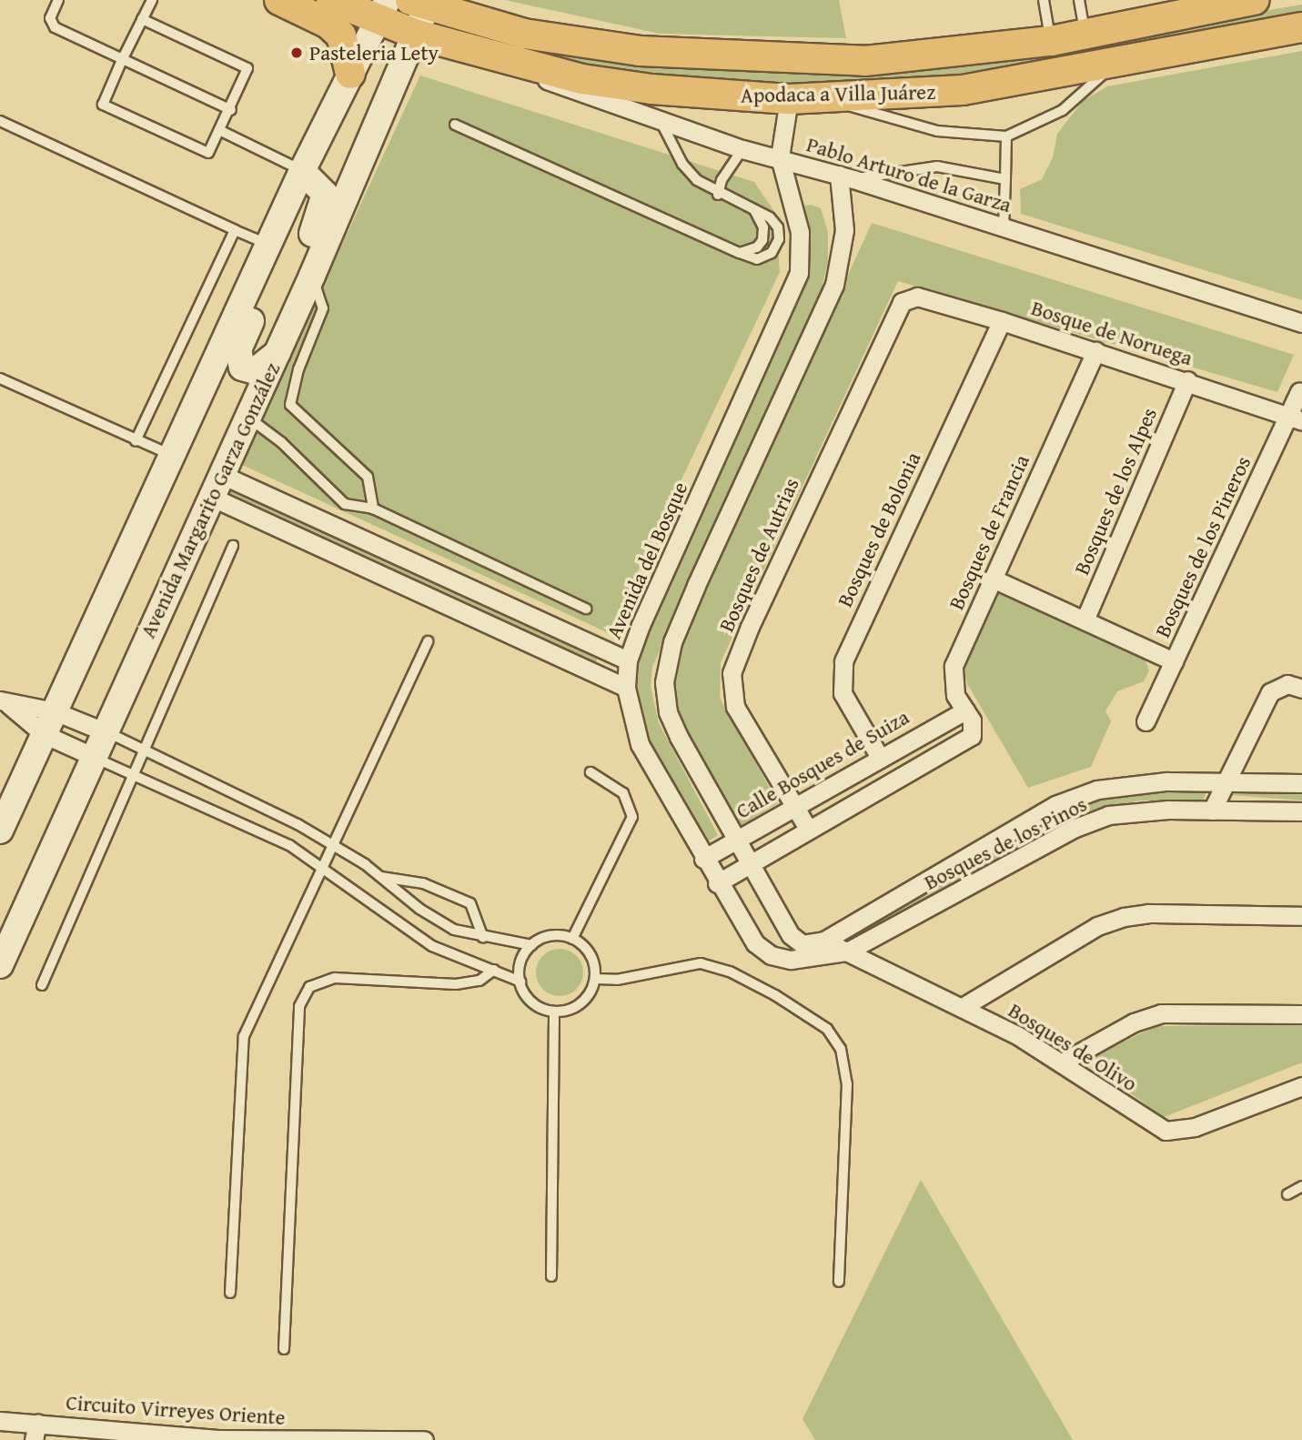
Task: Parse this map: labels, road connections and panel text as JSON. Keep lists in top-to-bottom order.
{
  "streets": {
    "main road": ["Apodaca a Villa Juárez", "Avenida Margarito Garza González"],
    "street": [
      "Pablo Arturo de la Garza",
      "Bosque de Noruega",
      "Bosques de los Alpes",
      "Bosques de Bolonia",
      "Bosques de Francia",
      "Bosques de los Pineros",
      "Bosques de Autrias",
      "Avenida del Bosque",
      "Calle Bosques de Suiza",
      "Bosques de los Pinos",
      "Bosques de Olivo",
      "Circuito Virreyes Oriente"
    ]
  },
  "crossings": [
    ["Apodaca a Villa Juárez", "Pablo Arturo de la Garza"],
    ["Apodaca a Villa Juárez", "Avenida Margarito Garza González"],
    ["Pablo Arturo de la Garza", "Avenida del Bosque"],
    ["Bosque de Noruega", "Bosques de los Alpes"],
    ["Bosque de Noruega", "Bosques de Bolonia"],
    ["Bosque de Noruega", "Bosques de Francia"],
    ["Bosque de Noruega", "Bosques de los Pineros"],
    ["Bosque de Noruega", "Bosques de Autrias"],
    ["Bosques de Bolonia", "Calle Bosques de Suiza"],
    ["Bosques de Francia", "Bosques de Autrias"],
    ["Bosques de Francia", "Calle Bosques de Suiza"],
    ["Bosques de Autrias", "Calle Bosques de Suiza"],
    ["Avenida del Bosque", "Calle Bosques de Suiza"],
    ["Avenida del Bosque", "Bosques de los Pinos"],
    ["Bosques de los Pinos", "Bosques de Olivo"]
  ],
  "places": ["Pasteleria Lety"]
}
